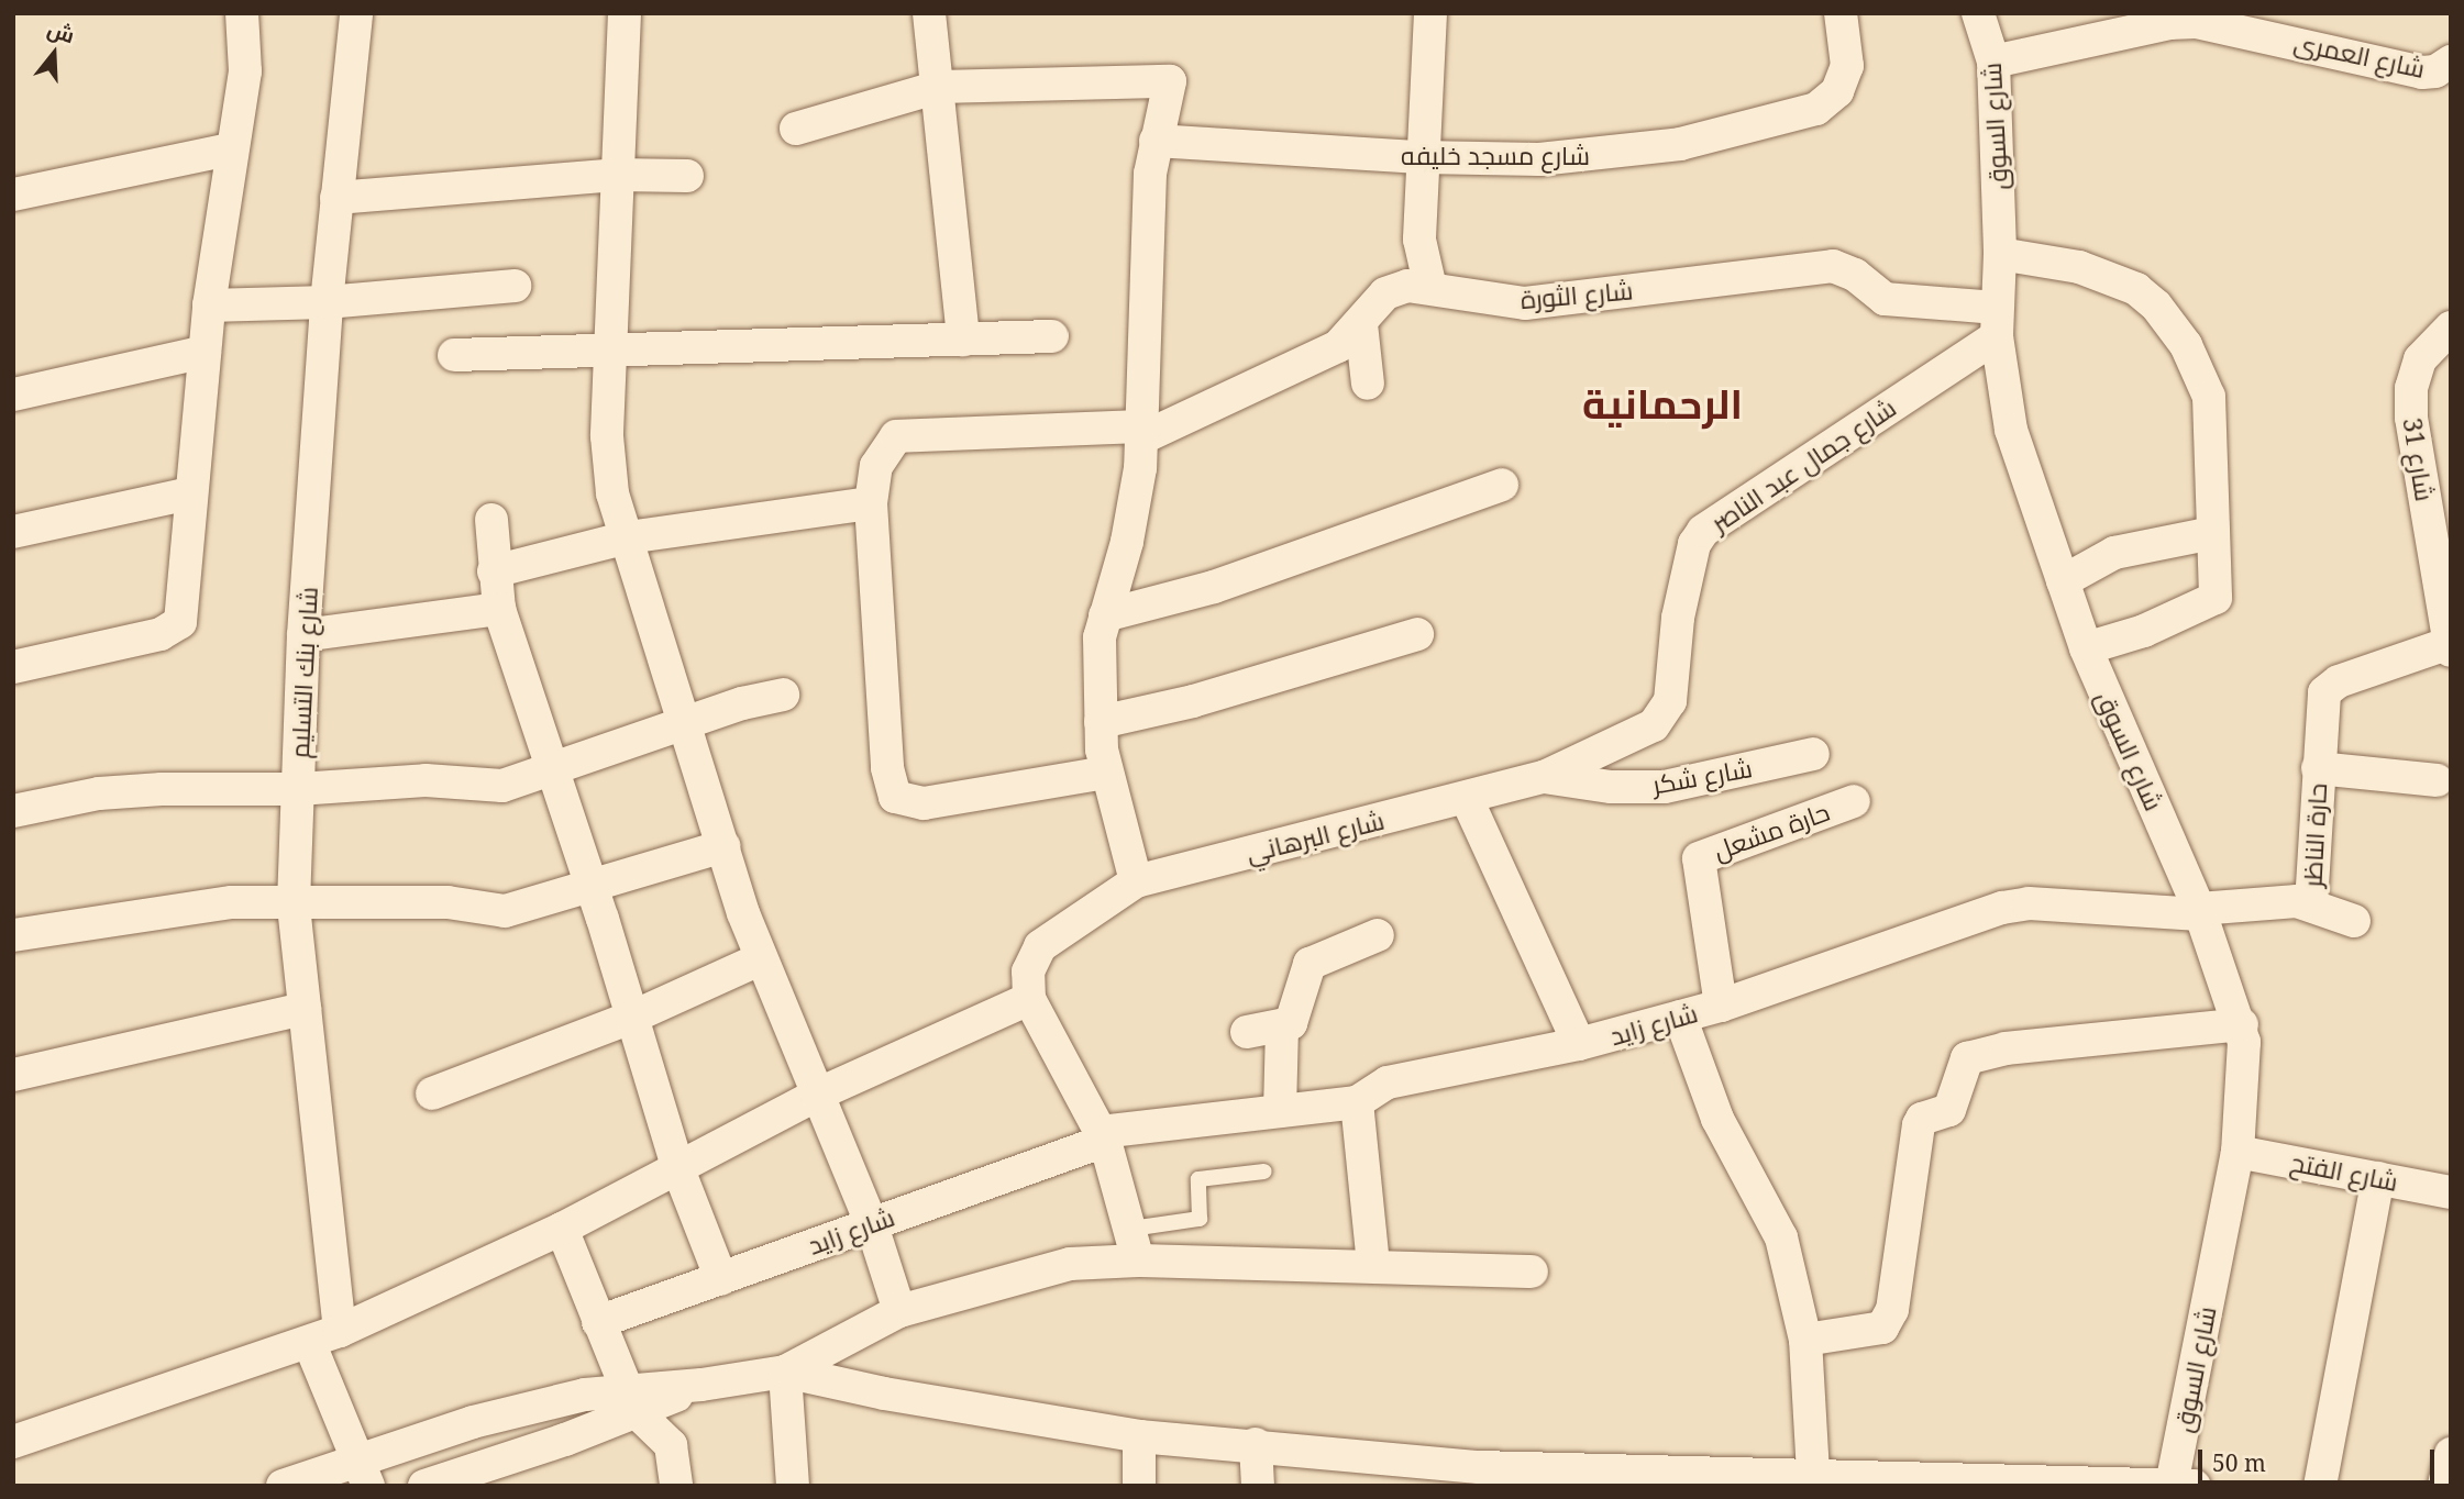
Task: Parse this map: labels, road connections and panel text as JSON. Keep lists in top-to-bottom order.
{
  "streets": {
    "street": [
      "شارع العمرى",
      "شارع السوق",
      "شارع مسجد خليفه",
      "شارع الثورة",
      "شارع 31",
      "شارع جمال عبد الناصر",
      "شارع بنك التسليم",
      "شارع شكر",
      "حارة مشعل",
      "حارة الناظر",
      "شارع البرهاني",
      "شارع زايد",
      "شارع الفتح"
    ]
  },
  "crossings": [
    ["شارع العمرى", "شارع السوق"],
    ["شارع السوق", "شارع الثورة"],
    ["شارع السوق", "شارع جمال عبد الناصر"],
    ["شارع السوق", "شارع زايد"],
    ["شارع السوق", "شارع الفتح"],
    ["شارع الثورة", "شارع جمال عبد الناصر"],
    ["شارع 31", "حارة الناظر"],
    ["شارع جمال عبد الناصر", "شارع البرهاني"],
    ["شارع شكر", "شارع البرهاني"],
    ["حارة مشعل", "شارع زايد"],
    ["حارة الناظر", "شارع زايد"]
  ],
  "districts": ["الرحمانية"],
  "scale_bar": "50 m",
  "north": "top"
}
